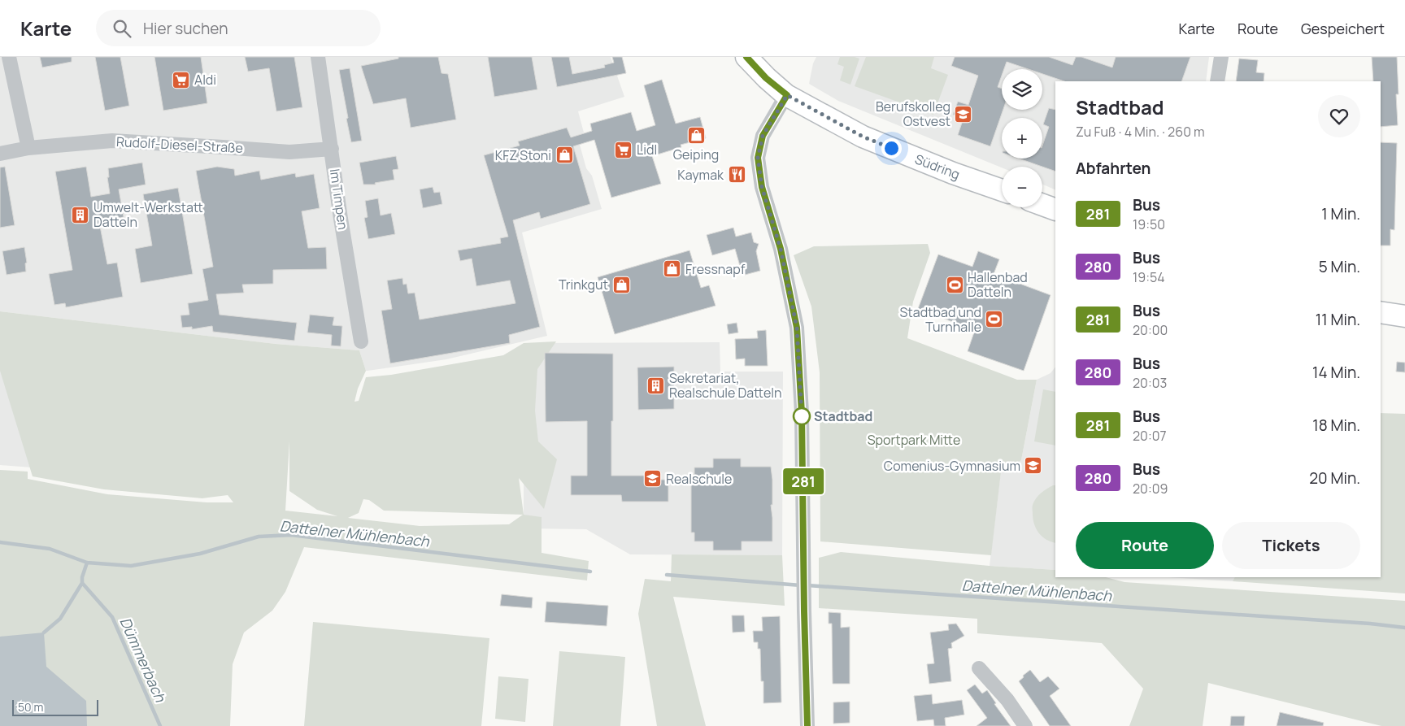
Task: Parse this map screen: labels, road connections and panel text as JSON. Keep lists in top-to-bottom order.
{
  "streets": {
    "main road": ["Südring"],
    "street": ["Rudolf-Diesel-Straße", "Im Timpen"]
  },
  "crossings": [
    ["Rudolf-Diesel-Straße", "Im Timpen"]
  ],
  "water": ["Dattelner Mühlenbach", "Dümmerbach"],
  "parks": ["Sportpark Mitte"],
  "places": {
    "supermarket": ["Aldi", "Lidl"],
    "school or university": ["Berufskolleg Ostvest", "Comenius-Gymnasium", "Realschule"],
    "shop": [
      "Geiping",
      "KFZ Stoni",
      "Fressnapf",
      "Trinkgut"
    ],
    "restaurant": ["Kaymak"],
    "building": ["Umwelt-Werkstatt Datteln", "Sekretariat, Realschule Datteln"],
    "sports": ["Hallenbad Datteln", "Stadtbad und Turnhalle"],
    "other": ["Stadtbad"]
  },
  "lines": ["bus line 281"],
  "scale_bar": "50 m",
  "page": {
    "header": "Karte",
    "search": "Hier suchen",
    "nav": ["Karte", "Route", "Gespeichert"],
    "on_map": "281",
    "map_buttons": ["+", "−"],
    "heading": [
      ["Stadtbad", "Zu Fuß · 4 Min. · 260 m"],
      "Abfahrten"
    ],
    "list": [
      {
        "mark": "281",
        "name": "Bus",
        "note": "19:50",
        "value": "1 Min."
      },
      {
        "mark": "280",
        "name": "Bus",
        "note": "19:54",
        "value": "5 Min."
      },
      {
        "mark": "281",
        "name": "Bus",
        "note": "20:00",
        "value": "11 Min."
      },
      {
        "mark": "280",
        "name": "Bus",
        "note": "20:03",
        "value": "14 Min."
      },
      {
        "mark": "281",
        "name": "Bus",
        "note": "20:07",
        "value": "18 Min."
      },
      {
        "mark": "280",
        "name": "Bus",
        "note": "20:09",
        "value": "20 Min."
      }
    ],
    "buttons": ["Route", "Tickets"],
    "scale": "50 m"
  }
}
